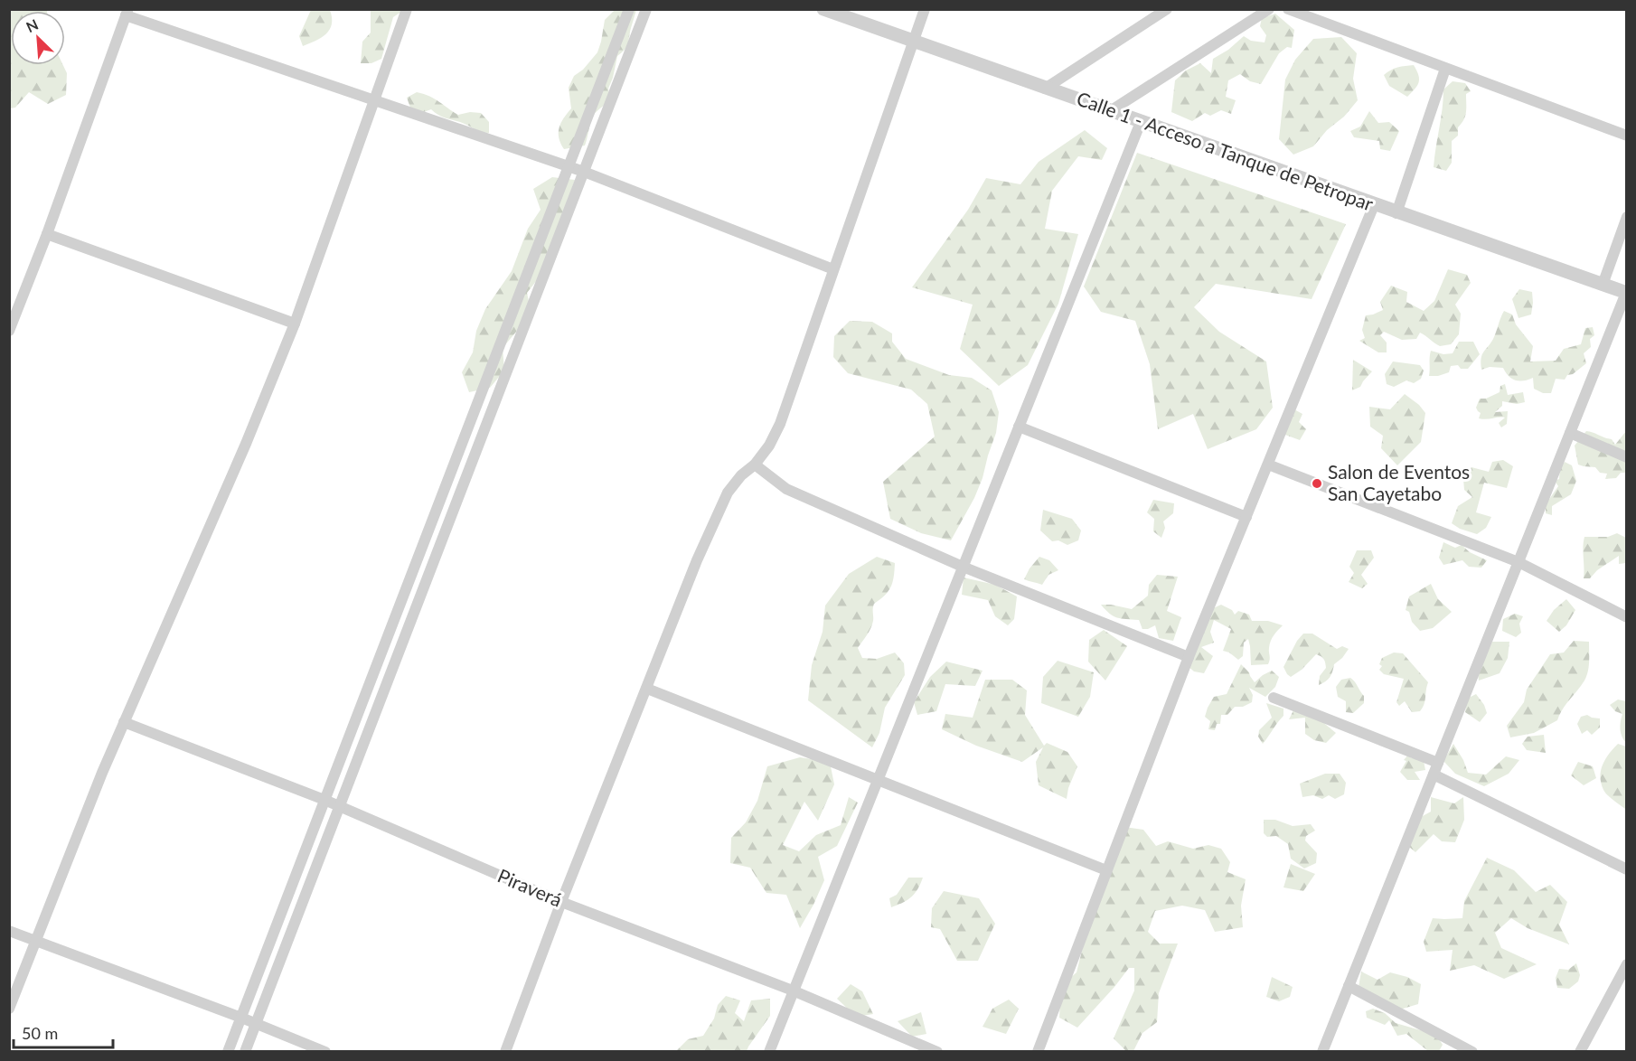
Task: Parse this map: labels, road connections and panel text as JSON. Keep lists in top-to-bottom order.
{
  "streets": {
    "street": ["Calle 1 - Acceso a Tanque de Petropar", "Piraverá"]
  },
  "places": ["Salon de Eventos San Cayetabo"],
  "scale_bar": "50 m",
  "north": "top left"
}
